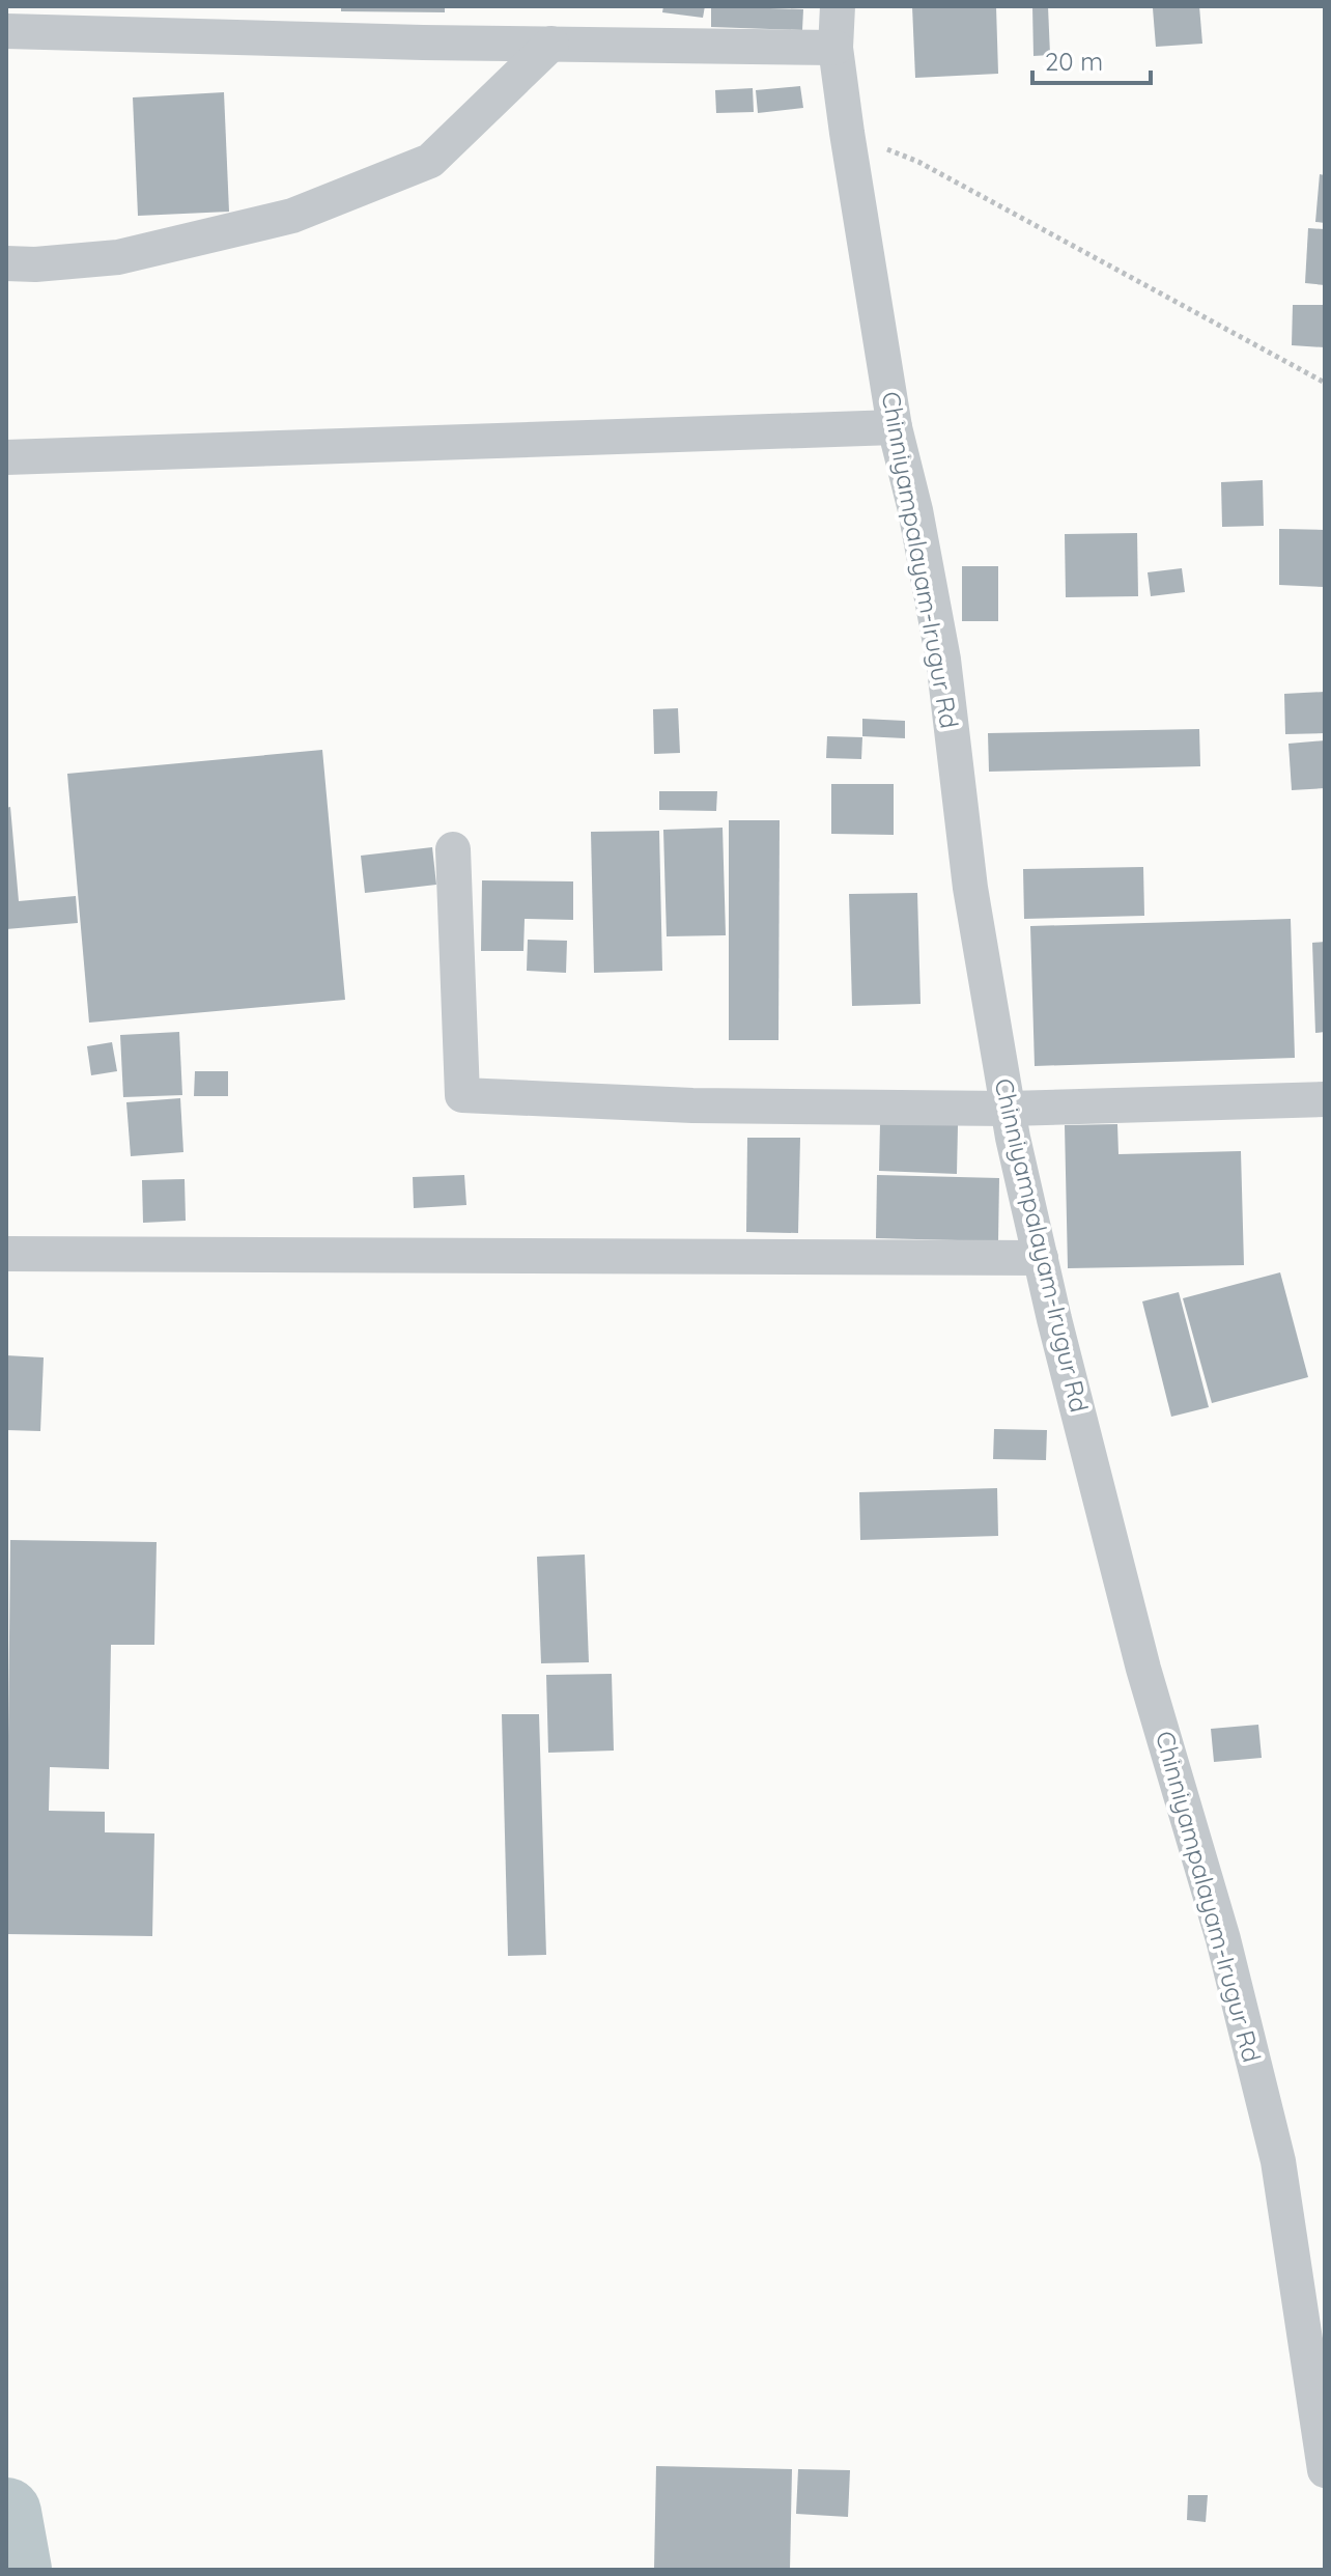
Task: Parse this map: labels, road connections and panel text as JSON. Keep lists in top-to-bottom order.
{
  "streets": {
    "street": ["Chinniyampalayam-Irugur Rd"]
  },
  "scale_bar": "20 m"
}
